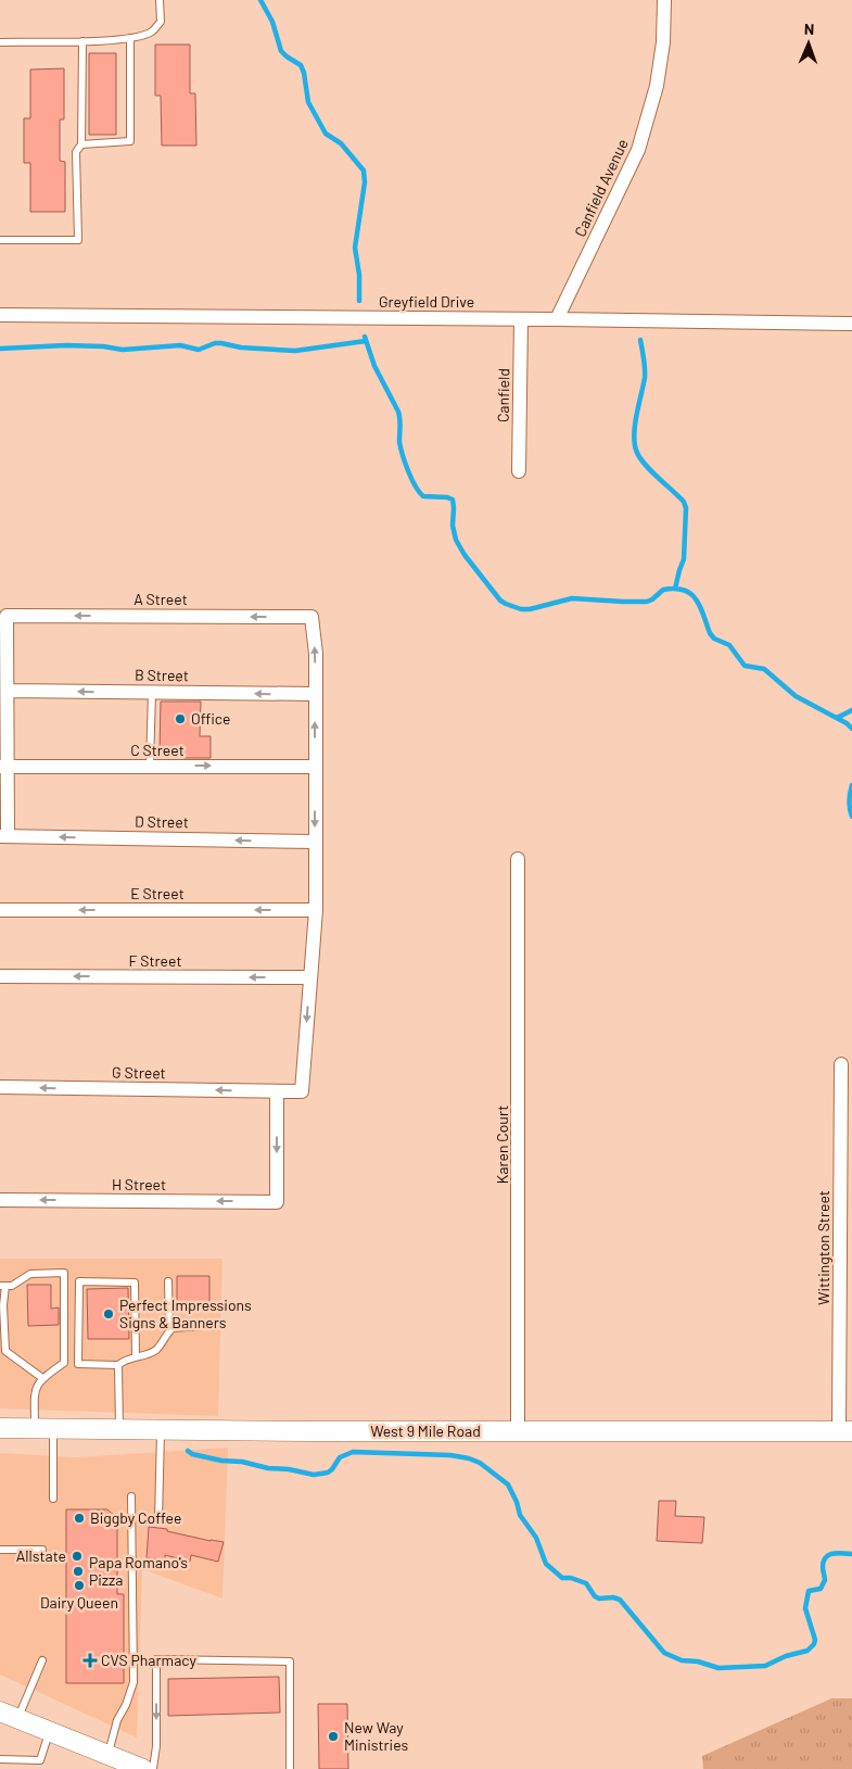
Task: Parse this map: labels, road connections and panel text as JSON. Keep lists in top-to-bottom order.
{
  "streets": {
    "street": [
      "Canfield Avenue",
      "Greyfield Drive",
      "Canfield",
      "A Street",
      "B Street",
      "C Street",
      "D Street",
      "E Street",
      "F Street",
      "G Street",
      "Karen Court",
      "H Street",
      "Wittington Street",
      "West 9 Mile Road"
    ]
  },
  "crossings": [
    ["Canfield Avenue", "Greyfield Drive"],
    ["Greyfield Drive", "Canfield"],
    ["A Street", "B Street"],
    ["A Street", "C Street"],
    ["A Street", "D Street"],
    ["F Street", "G Street"],
    ["G Street", "H Street"],
    ["Karen Court", "West 9 Mile Road"],
    ["Wittington Street", "West 9 Mile Road"]
  ],
  "one_way": [
    "B Street",
    "C Street",
    "D Street",
    "E Street",
    "F Street"
  ],
  "places": {
    "other": [
      "Office",
      "Perfect Impressions Signs & Banners",
      "Biggby Coffee",
      "Allstate",
      "Papa Romano's Pizza",
      "Dairy Queen",
      "New Way Ministries"
    ],
    "health": ["CVS Pharmacy"]
  },
  "north": "top"
}
